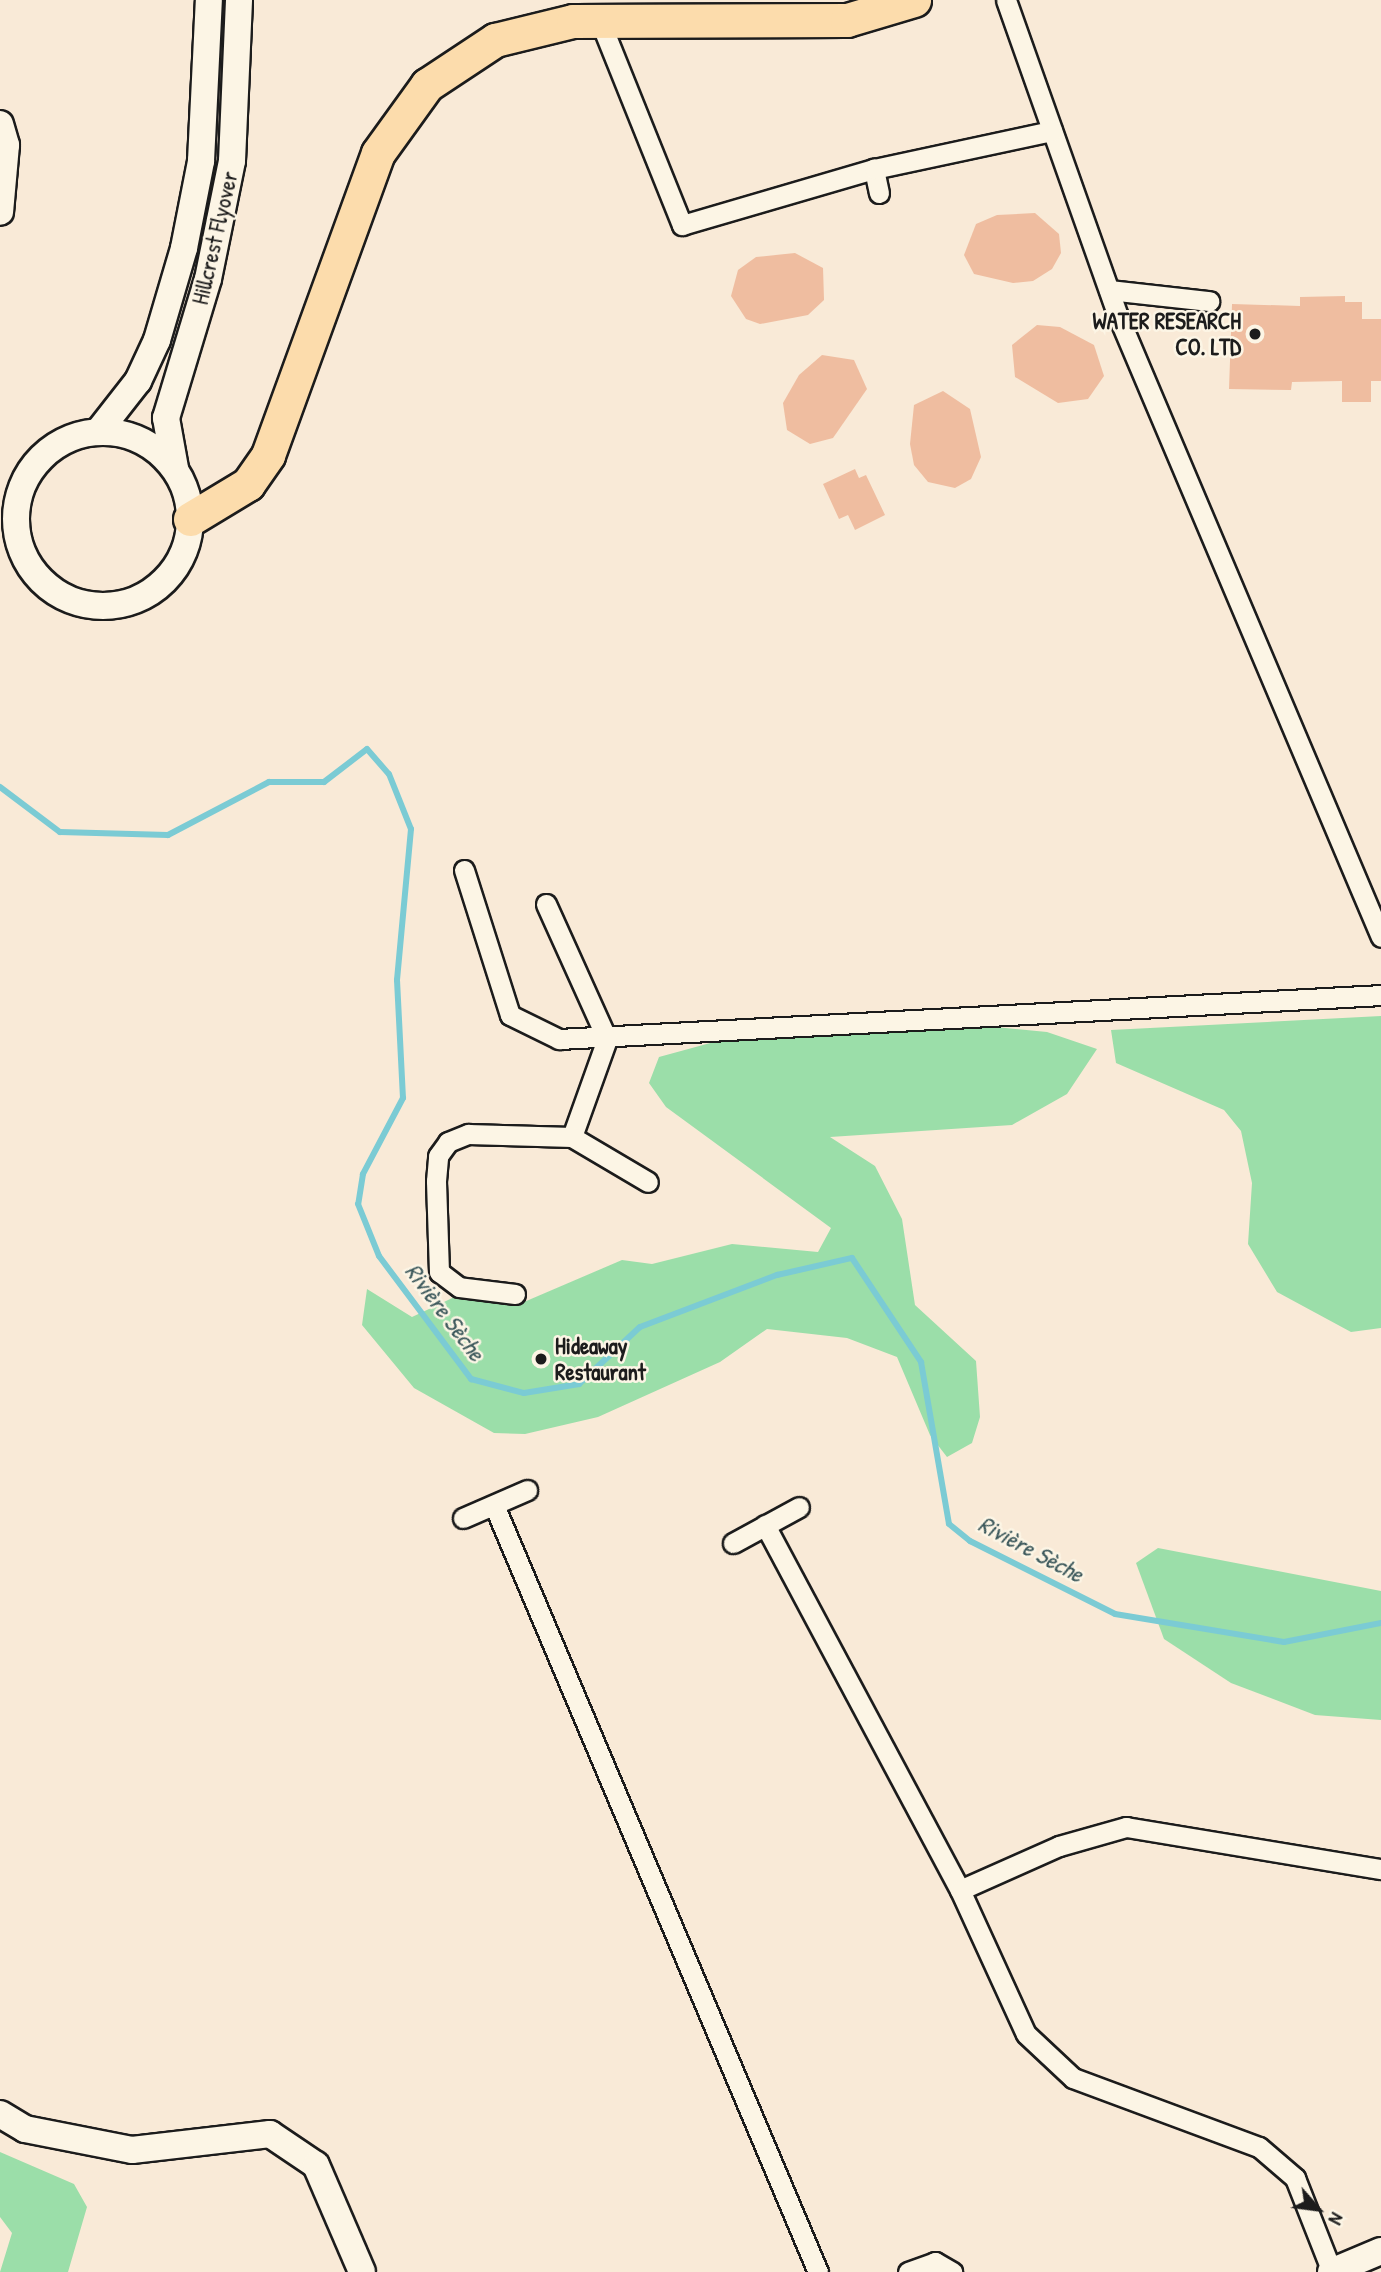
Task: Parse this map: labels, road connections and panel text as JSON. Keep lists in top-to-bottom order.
{
  "streets": {
    "main road": ["Hillcrest Flyover"]
  },
  "water": ["Rivière Sèche"],
  "places": ["WATER RESEARCH CO. LTD", "Hideaway Restaurant"],
  "north": "bottom right"
}
